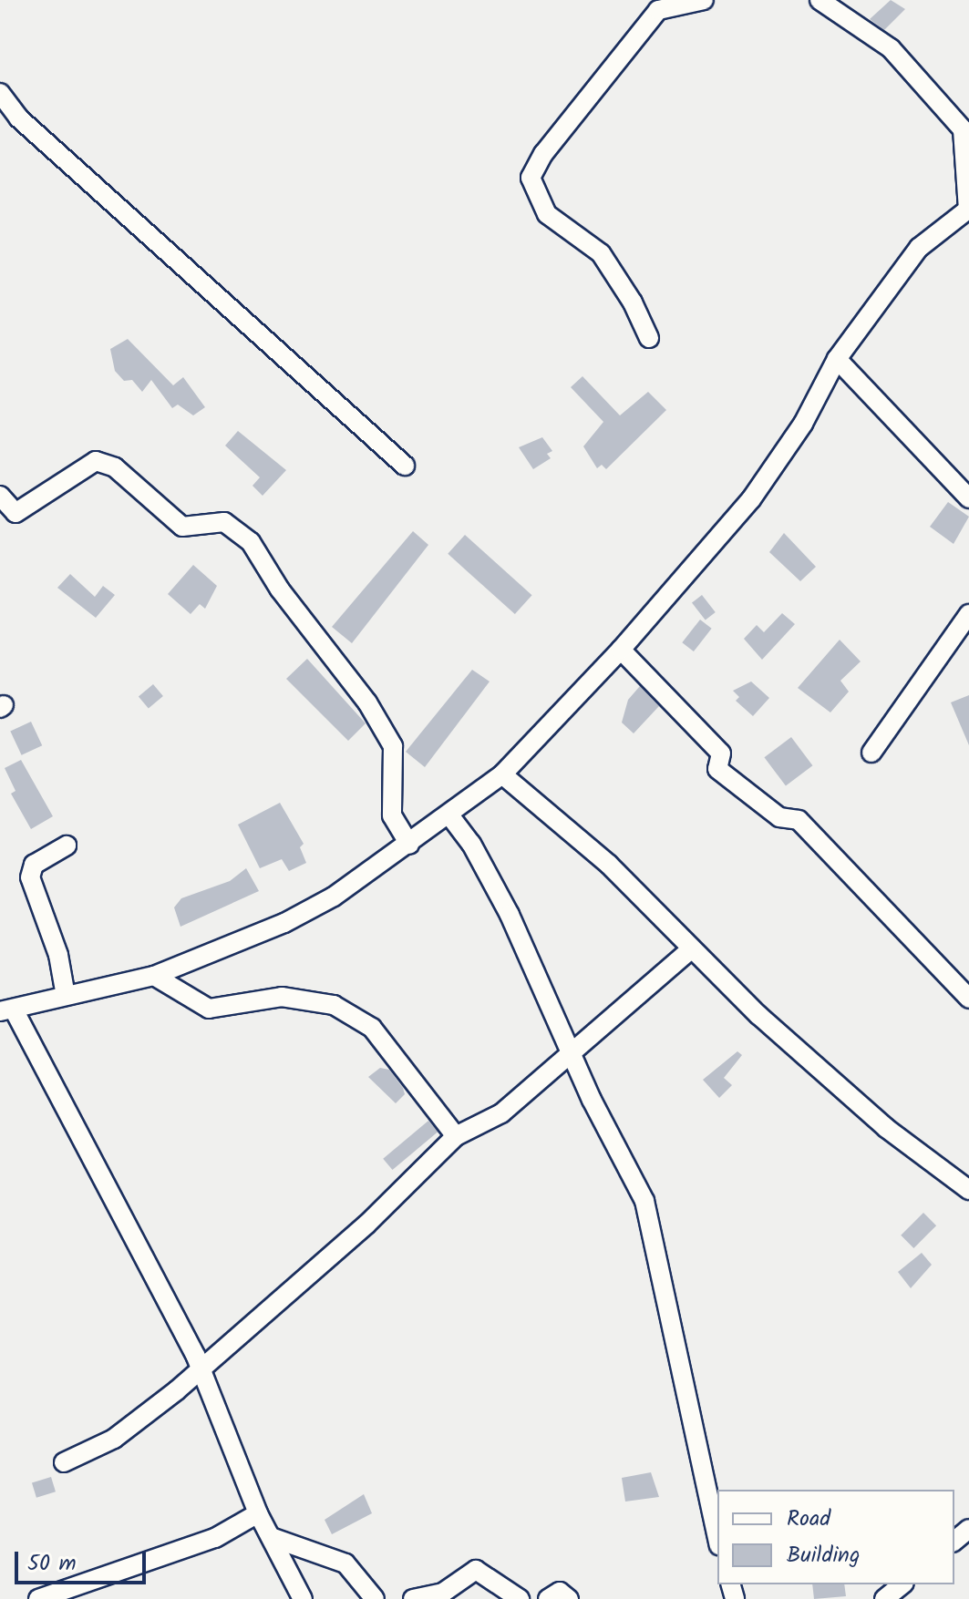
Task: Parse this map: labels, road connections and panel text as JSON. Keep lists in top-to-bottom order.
{
  "legend": ["Road", "Building"],
  "scale_bar": "50 m"
}
